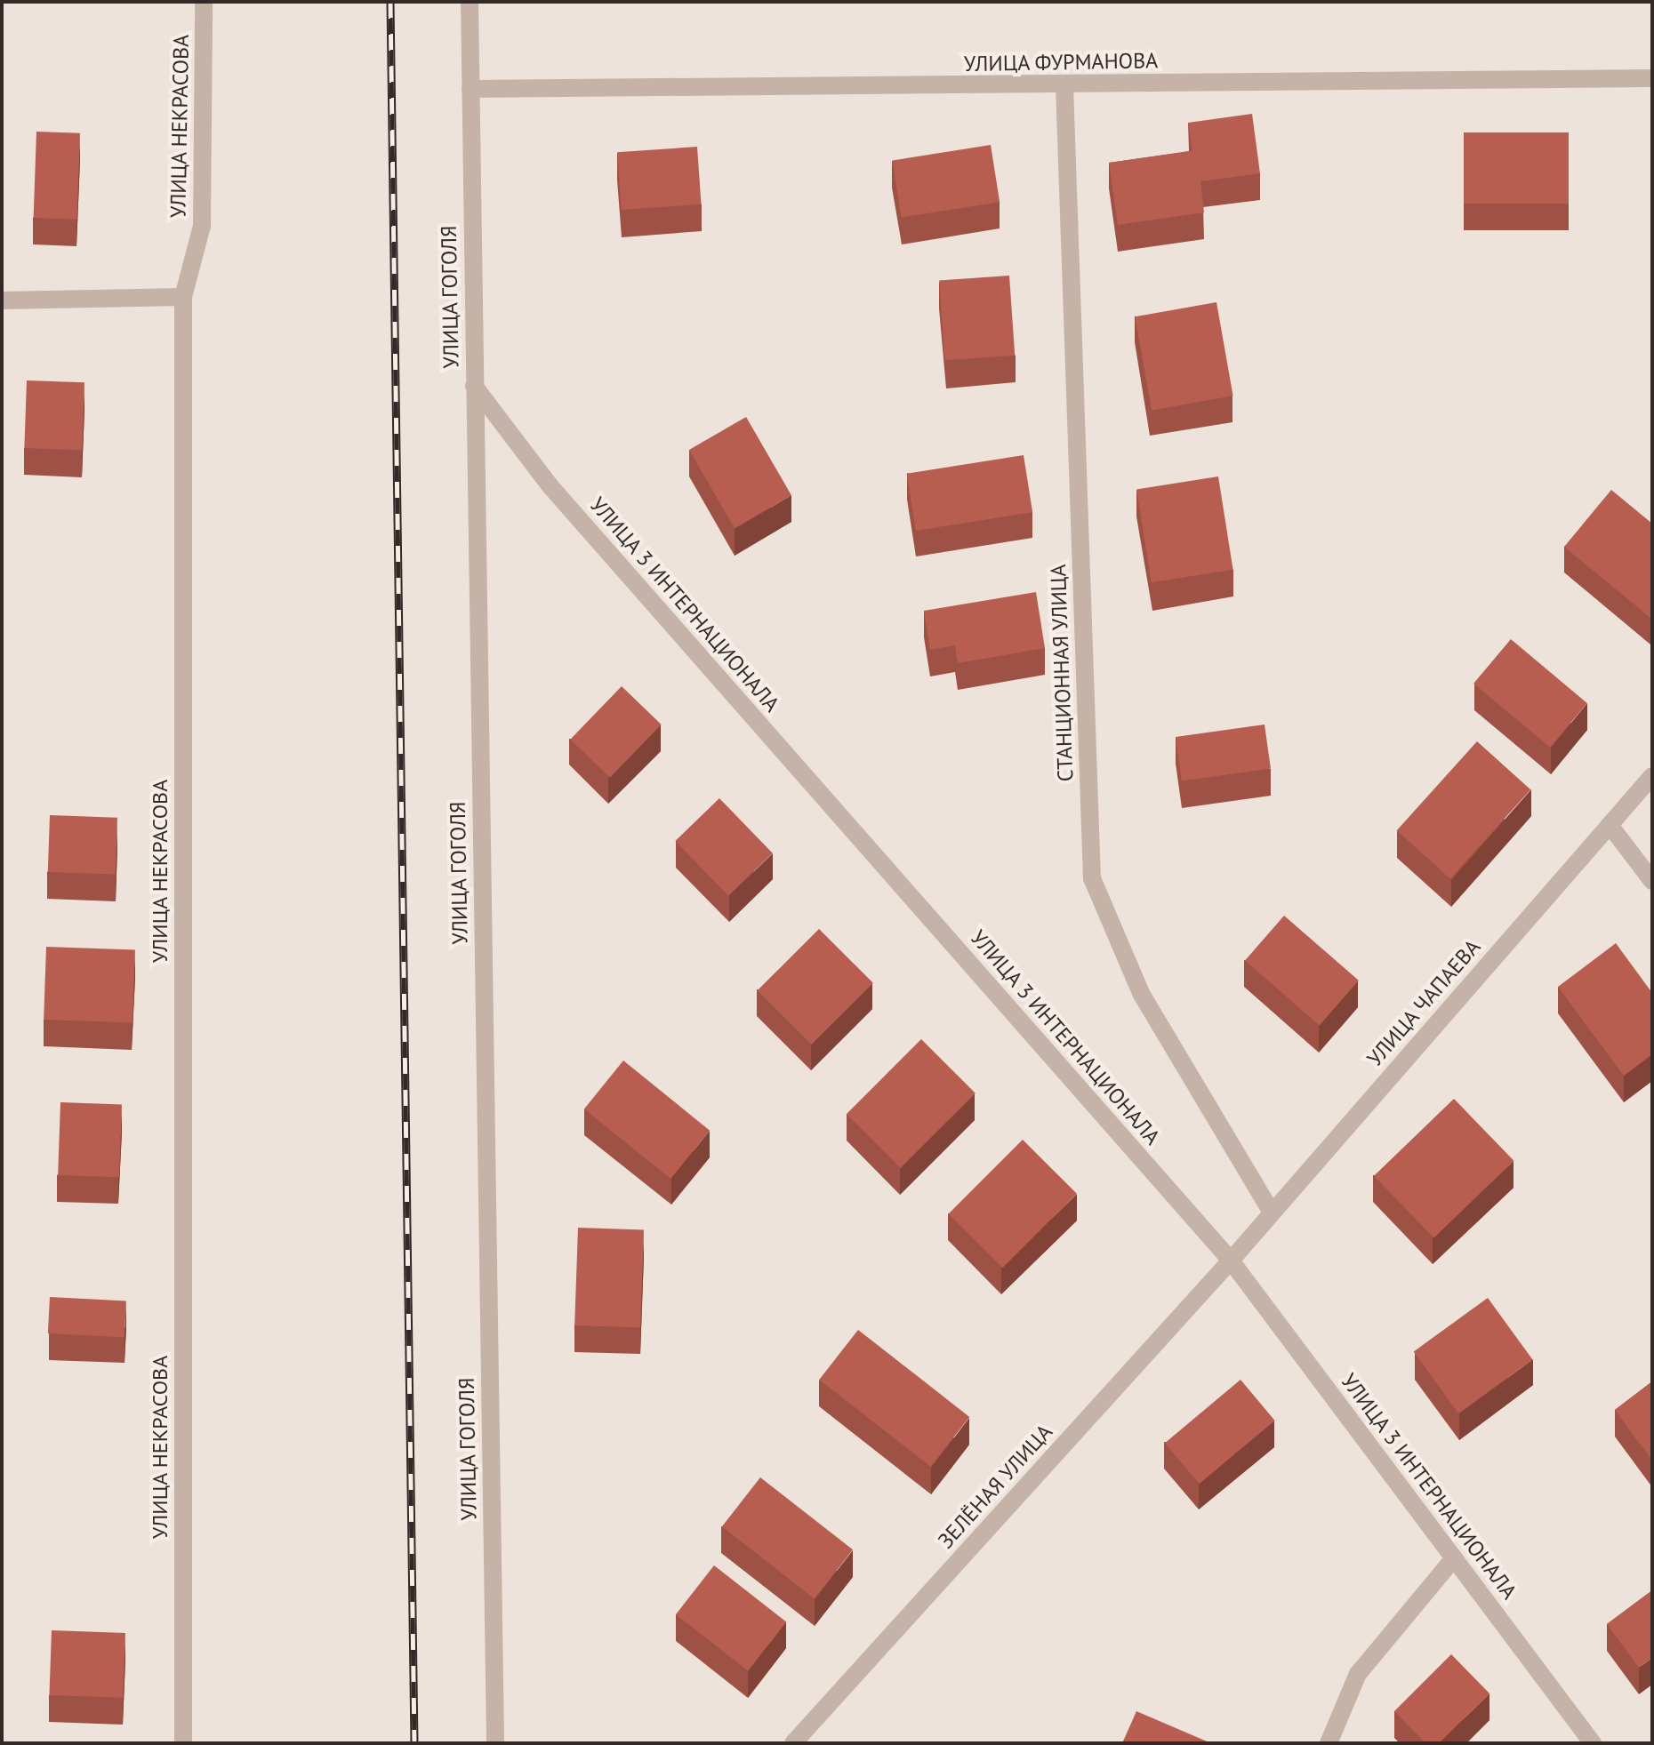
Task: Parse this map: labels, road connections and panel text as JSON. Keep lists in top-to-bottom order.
{
  "streets": {
    "street": [
      "УЛИЦА ФУРМАНОВА",
      "УЛИЦА НЕКРАСОВА",
      "УЛИЦА ГОГОЛЯ",
      "УЛИЦА 3 ИНТЕРНАЦИОНАЛА",
      "СТАНЦИОННАЯ УЛИЦА",
      "УЛИЦА ЧАПАЕВА",
      "ЗЕЛЁНАЯ УЛИЦА"
    ]
  },
  "crossings": [
    ["УЛИЦА ФУРМАНОВА", "УЛИЦА ГОГОЛЯ"],
    ["УЛИЦА ФУРМАНОВА", "СТАНЦИОННАЯ УЛИЦА"],
    ["УЛИЦА ГОГОЛЯ", "УЛИЦА 3 ИНТЕРНАЦИОНАЛА"],
    ["УЛИЦА 3 ИНТЕРНАЦИОНАЛА", "УЛИЦА ЧАПАЕВА"],
    ["УЛИЦА 3 ИНТЕРНАЦИОНАЛА", "ЗЕЛЁНАЯ УЛИЦА"],
    ["СТАНЦИОННАЯ УЛИЦА", "УЛИЦА ЧАПАЕВА"],
    ["УЛИЦА ЧАПАЕВА", "ЗЕЛЁНАЯ УЛИЦА"]
  ]
}
